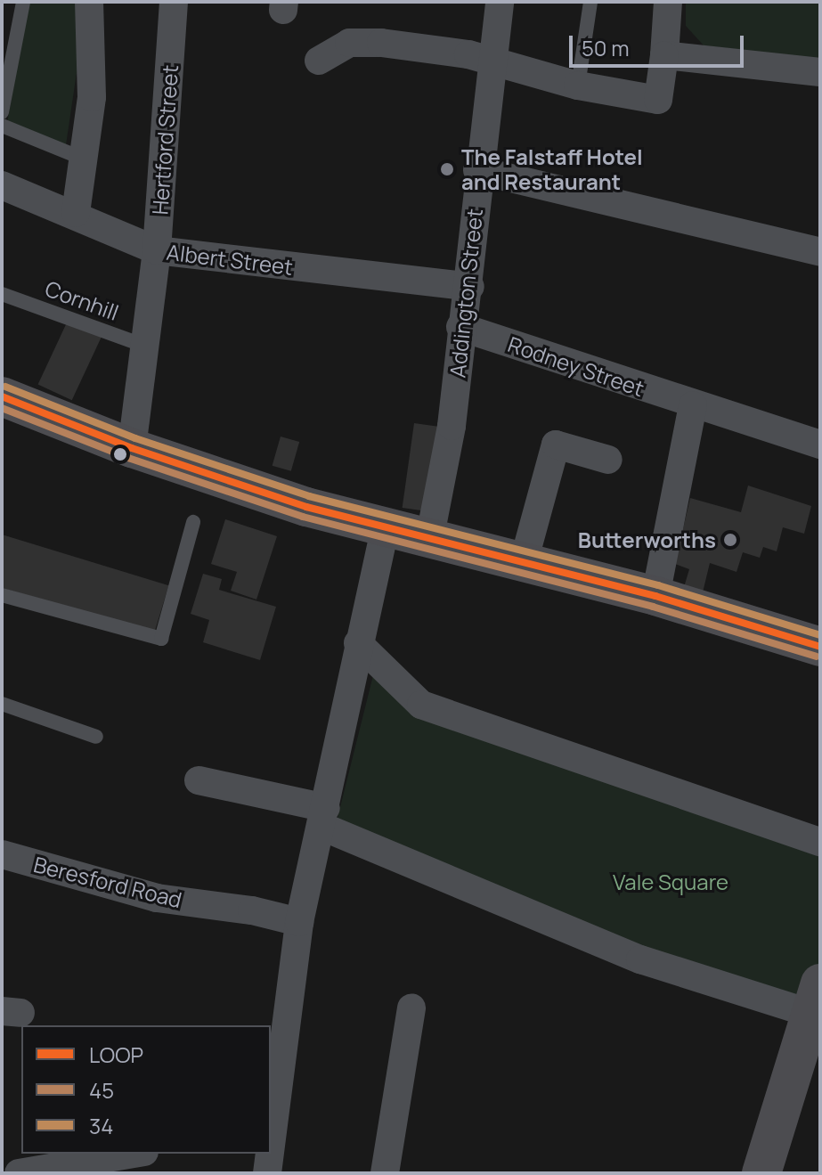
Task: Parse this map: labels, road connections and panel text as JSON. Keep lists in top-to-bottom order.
{
  "streets": {
    "street": [
      "Hertford Street",
      "Albert Street",
      "Addington Street",
      "Rodney Street",
      "Beresford Road"
    ],
    "lane": ["Cornhill"]
  },
  "crossings": [
    ["Hertford Street", "Albert Street"],
    ["Hertford Street", "Cornhill"],
    ["Albert Street", "Addington Street"],
    ["Addington Street", "Rodney Street"]
  ],
  "parks": ["Vale Square"],
  "places": ["The Falstaff Hotel and Restaurant", "Butterworths"],
  "lines": ["transit line 34", "transit line LOOP", "transit line 45"],
  "legend": ["LOOP", "45", "34"],
  "scale_bar": "50 m"
}
